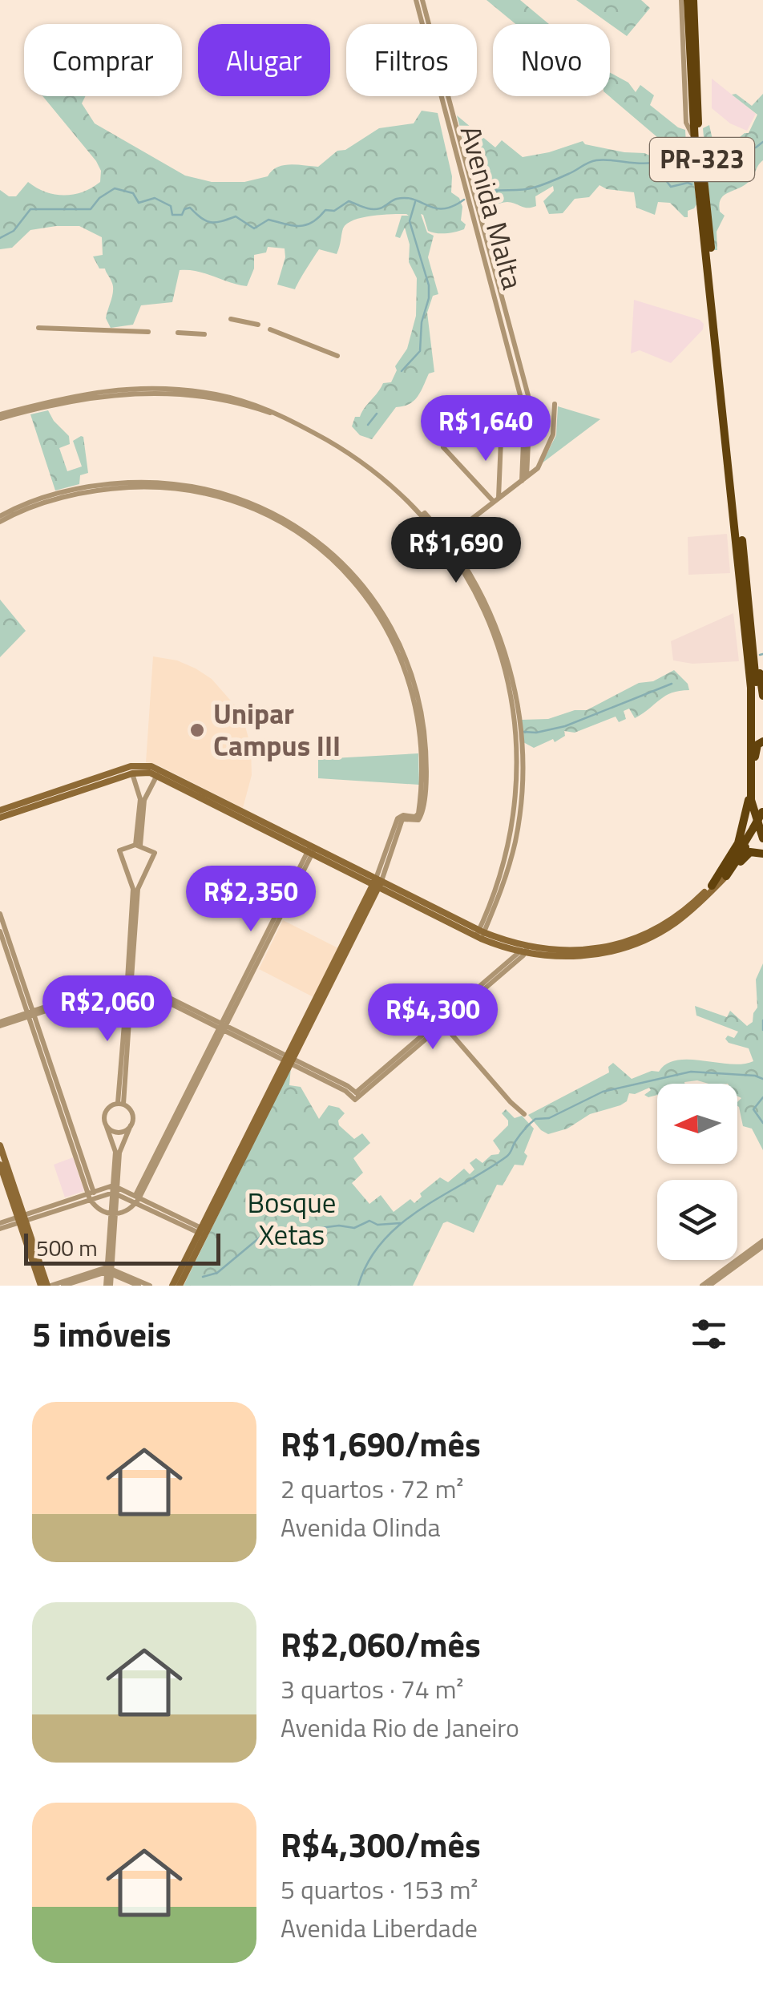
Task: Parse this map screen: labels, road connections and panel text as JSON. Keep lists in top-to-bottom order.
{
  "streets": {
    "highway": ["PR-323"],
    "street": ["Avenida Malta"]
  },
  "parks": ["Bosque Xetas"],
  "places": ["Unipar Campus III"],
  "scale_bar": "500 m",
  "north": "left",
  "page": {
    "chip": [
      "Comprar",
      "Alugar",
      "Filtros",
      "Novo"
    ],
    "price": [
      "R$1,640",
      "R$1,690",
      "R$2,350",
      "R$2,060",
      "R$4,300"
    ],
    "scale": "500 m",
    "heading": "5 imóveis",
    "list": [
      {
        "name": "R$1,690/mês",
        "note": "2 quartos · 72 m² · Avenida Olinda"
      },
      {
        "name": "R$2,060/mês",
        "note": "3 quartos · 74 m² · Avenida Rio de Janeiro"
      },
      {
        "name": "R$4,300/mês",
        "note": "5 quartos · 153 m² · Avenida Liberdade"
      }
    ]
  }
}
